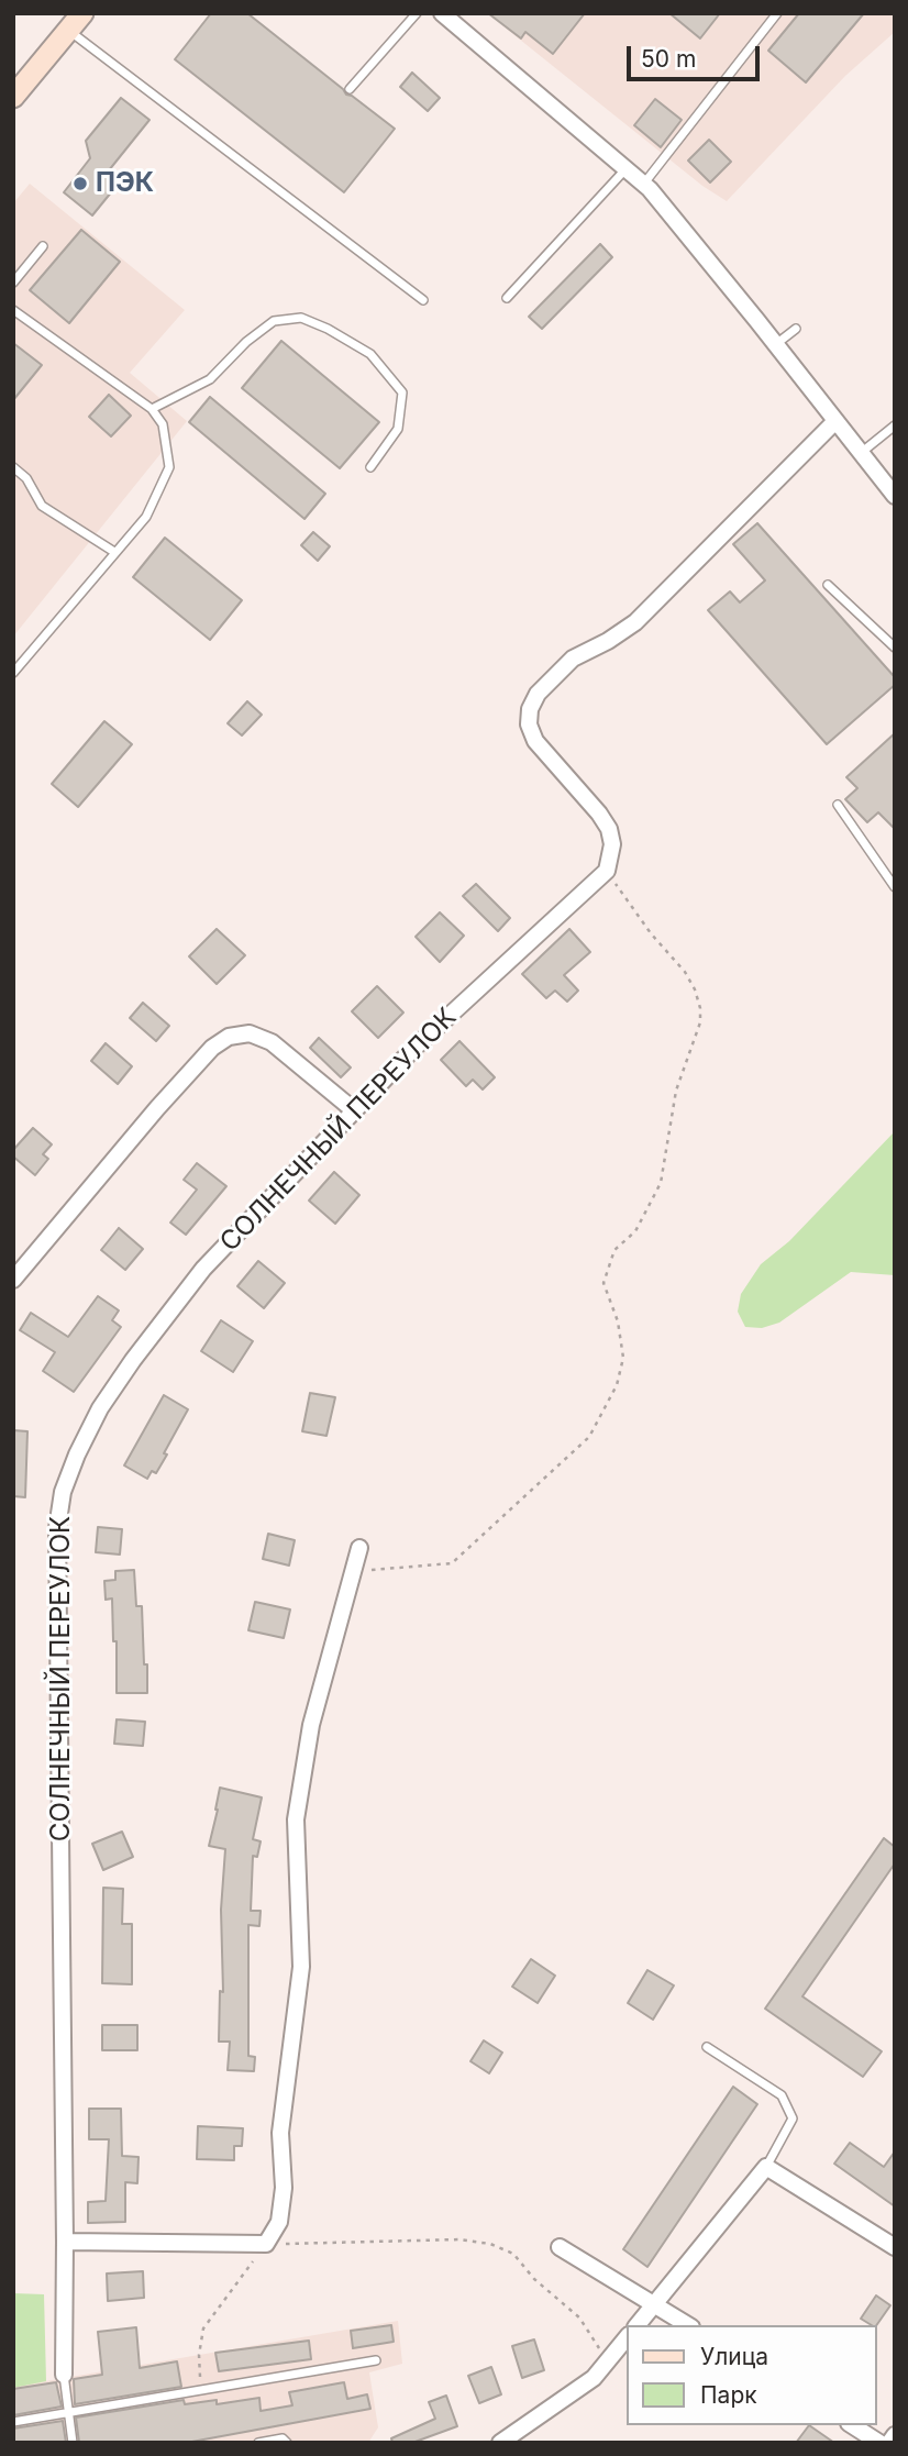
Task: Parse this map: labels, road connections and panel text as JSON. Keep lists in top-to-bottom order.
{
  "streets": {
    "street": ["СОЛНЕЧНЫЙ ПЕРЕУЛОК"]
  },
  "places": ["ПЭК"],
  "legend": ["Улица", "Парк"],
  "scale_bar": "50 m"
}
